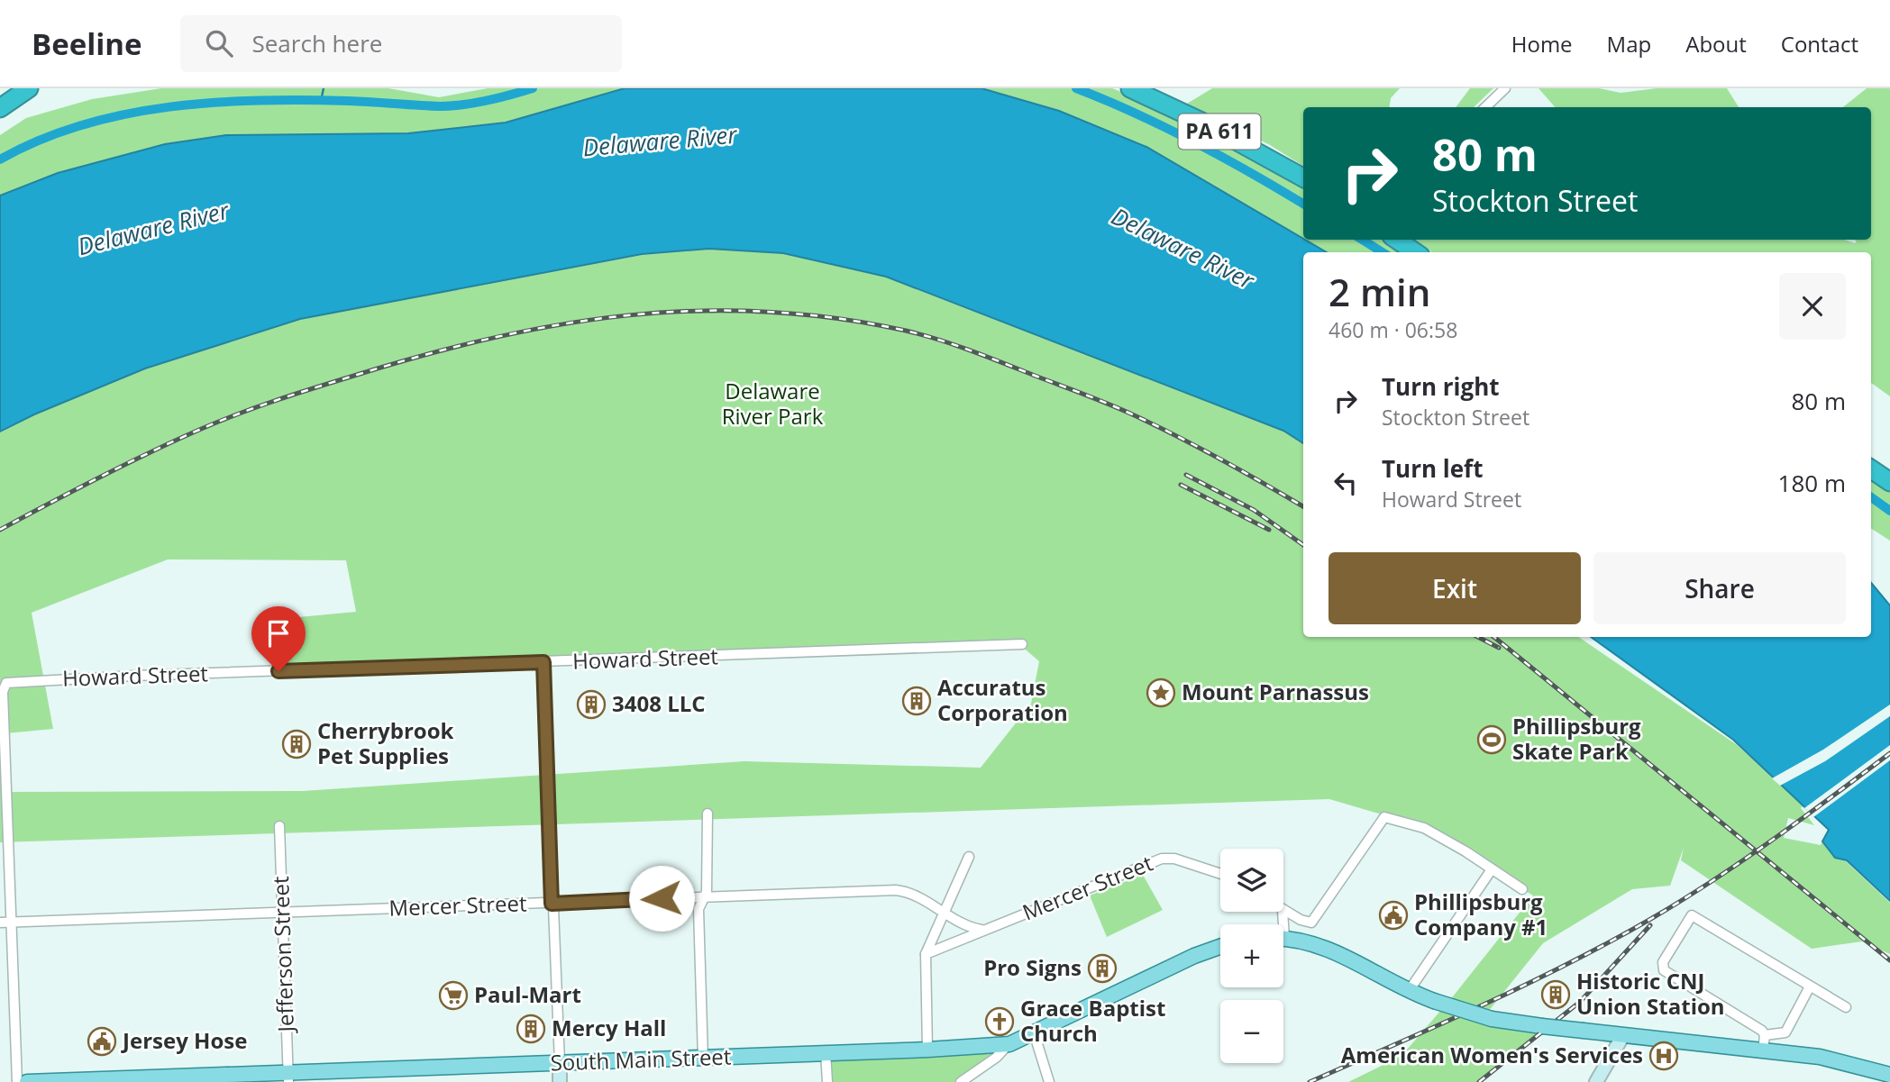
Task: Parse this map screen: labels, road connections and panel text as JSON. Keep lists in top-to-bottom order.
{
  "streets": {
    "highway": ["PA 611"],
    "main road": ["South Main Street"],
    "street": ["Howard Street", "Mercer Street", "Jefferson Street"]
  },
  "crossings": [
    ["Howard Street", "Mercer Street"],
    ["Mercer Street", "Jefferson Street"],
    ["Jefferson Street", "South Main Street"]
  ],
  "water": ["Delaware River"],
  "parks": ["Delaware River Park"],
  "places": {
    "place": ["Mount Parnassus"],
    "building": [
      "Accuratus Corporation",
      "3408 LLC",
      "Cherrybrook Pet Supplies",
      "Pro Signs",
      "Historic CNJ Union Station",
      "Mercy Hall"
    ],
    "sports": ["Phillipsburg Skate Park"],
    "public building": ["Phillipsburg Company #1", "Jersey Hose"],
    "supermarket": ["Paul-Mart"],
    "church": ["Grace Baptist Church"],
    "hospital": ["American Women's Services"]
  },
  "page": {
    "header": "Beeline",
    "search": "Search here",
    "nav": [
      "Home",
      "Map",
      "About",
      "Contact"
    ],
    "turn": ["80 m", "Stockton Street"],
    "heading": ["2 min", "460 m · 06:58"],
    "list": [
      {
        "name": "Turn right",
        "note": "Stockton Street",
        "value": "80 m"
      },
      {
        "name": "Turn left",
        "note": "Howard Street",
        "value": "180 m"
      }
    ],
    "buttons": ["Exit", "Share"],
    "map_buttons": ["+", "−"]
  }
}
